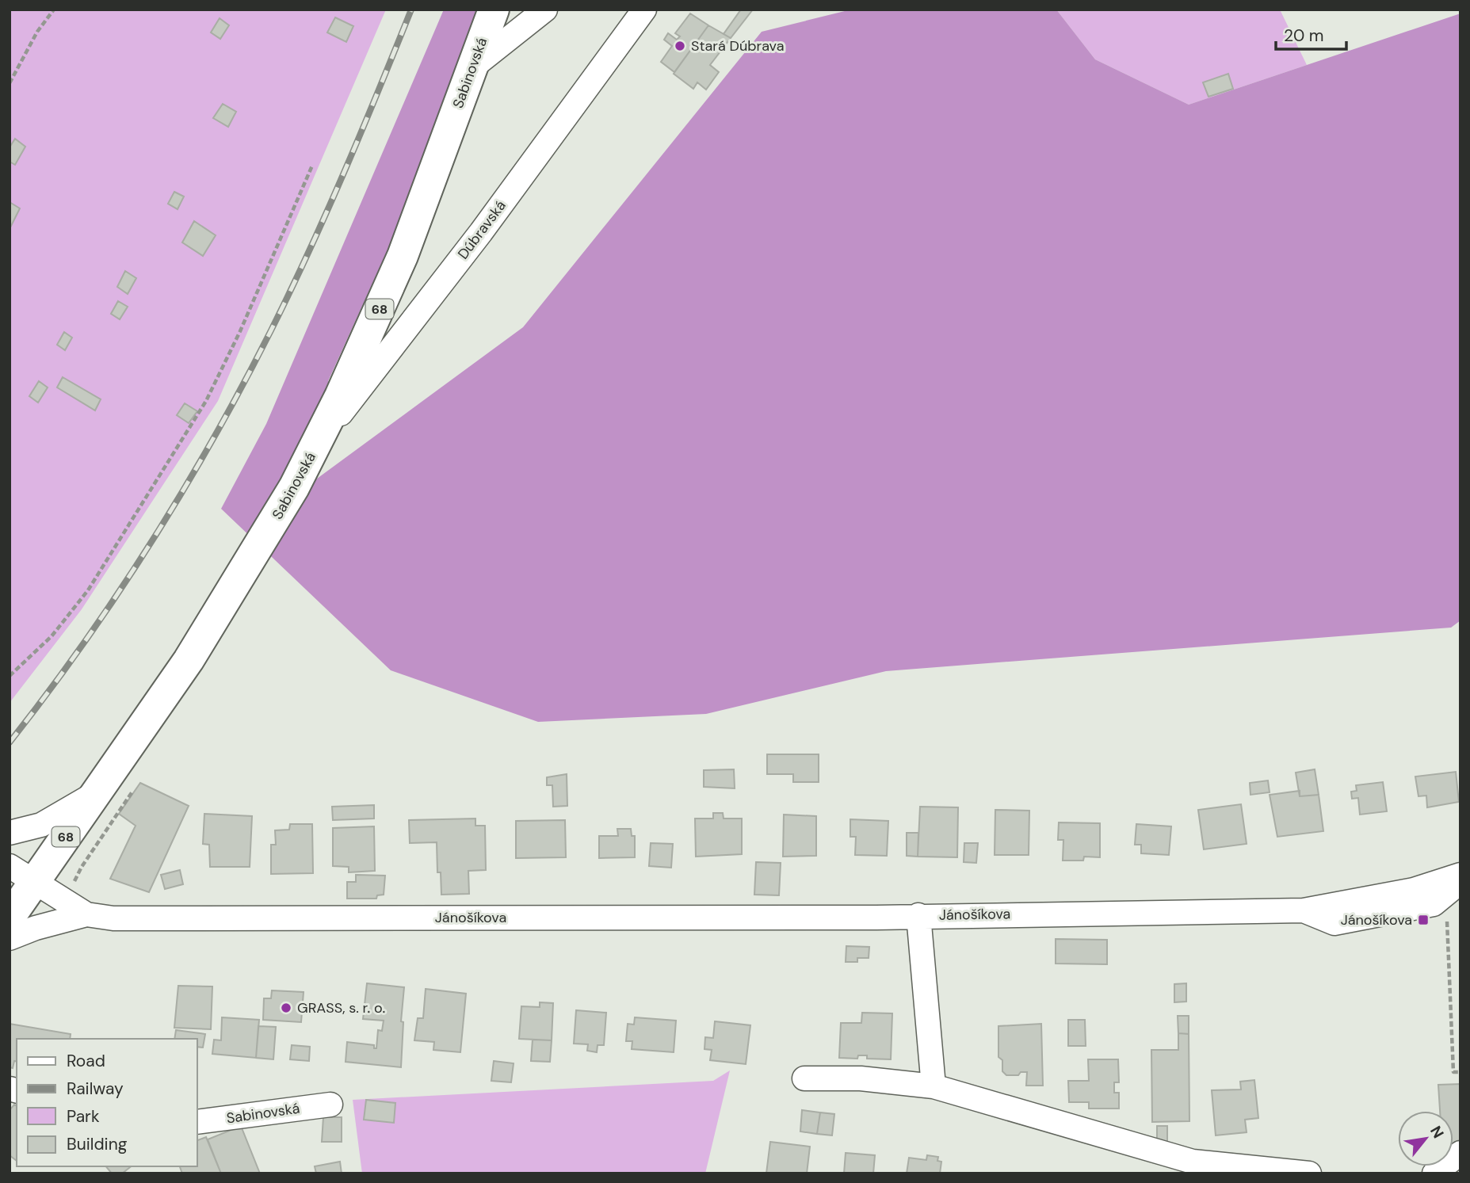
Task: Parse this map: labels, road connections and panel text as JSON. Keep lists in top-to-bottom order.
{
  "streets": {
    "main road": ["Sabinovská", "68"],
    "street": ["Dúbravská", "Jánošíkova"]
  },
  "crossings": [
    ["Sabinovská", "Dúbravská"],
    ["Sabinovská", "Jánošíkova"]
  ],
  "places": {
    "other": ["Stará Dúbrava", "GRASS, s. r. o."],
    "transit": ["Jánošíkova"]
  },
  "legend": [
    "Road",
    "Railway",
    "Park",
    "Building"
  ],
  "scale_bar": "20 m",
  "north": "top right"
}
